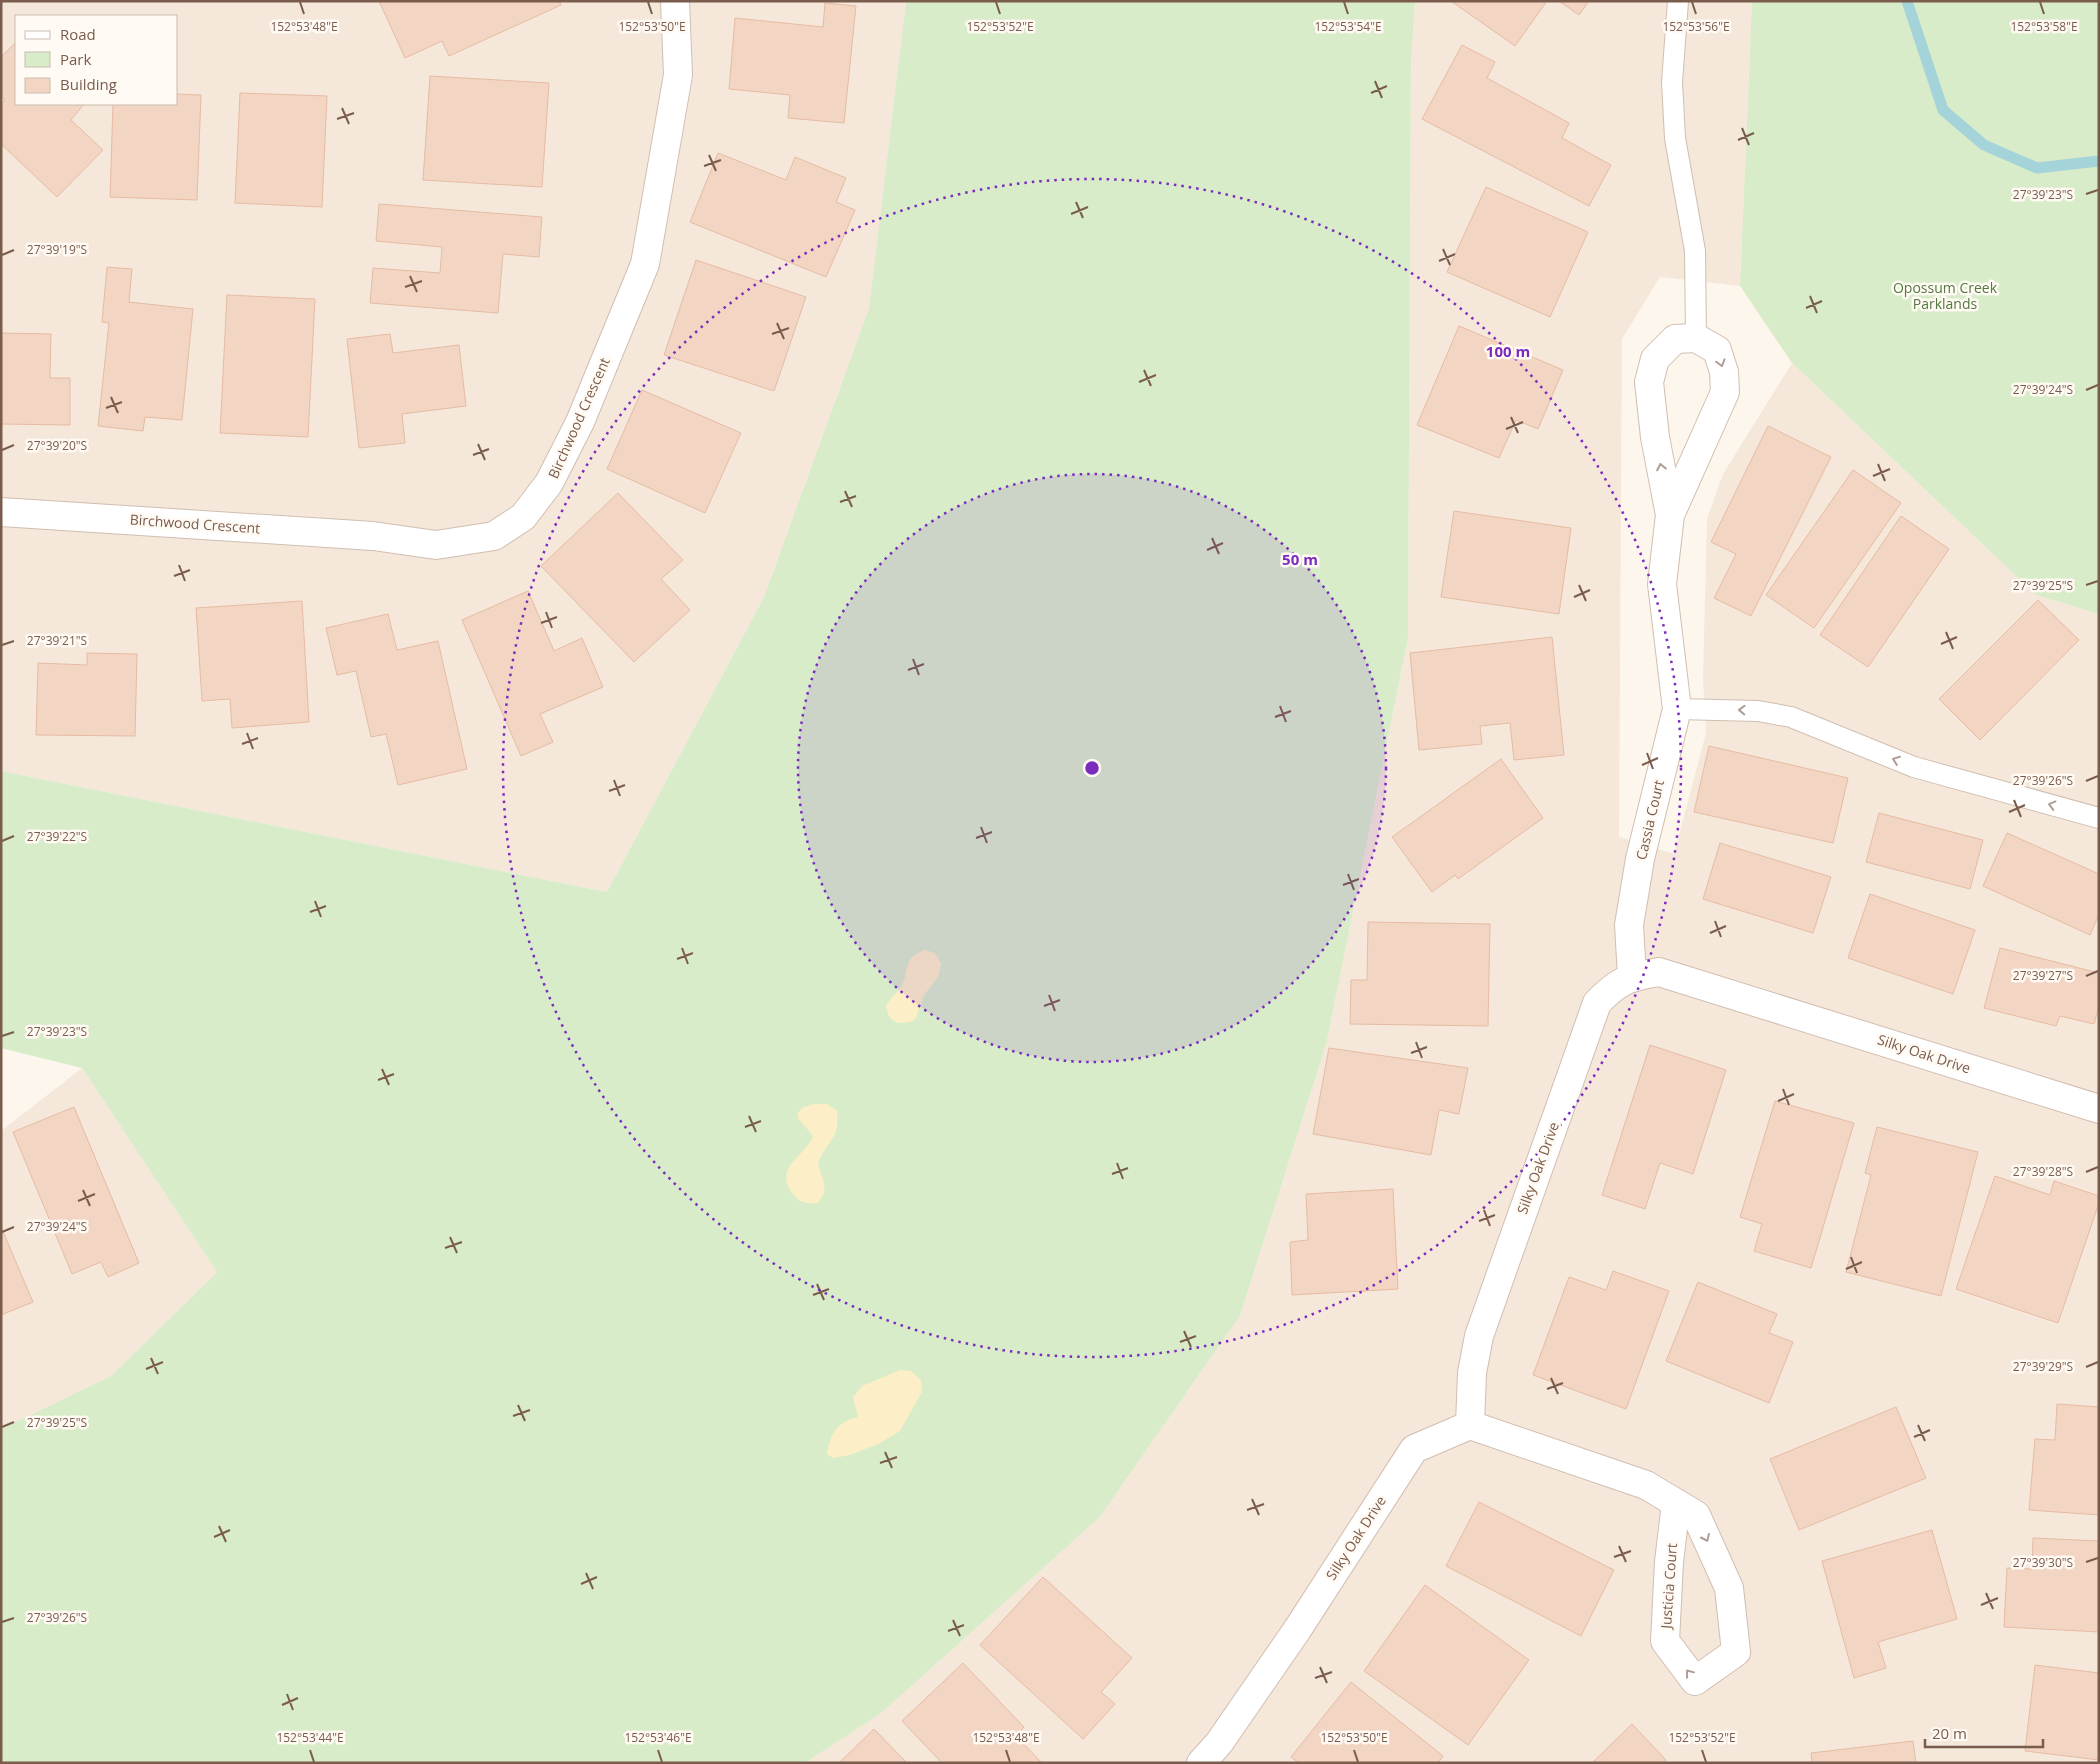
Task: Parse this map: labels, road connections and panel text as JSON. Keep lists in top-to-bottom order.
{
  "streets": {
    "street": [
      "Birchwood Crescent",
      "Cassia Court",
      "Silky Oak Drive",
      "Justicia Court"
    ]
  },
  "crossings": [
    ["Cassia Court", "Silky Oak Drive"],
    ["Silky Oak Drive", "Justicia Court"]
  ],
  "parks": ["Opossum Creek Parklands"],
  "legend": ["Road", "Park", "Building"],
  "scale_bar": "20 m",
  "coordinates": [
    "152°53'48\"E",
    "152°53'50\"E",
    "152°53'52\"E",
    "152°53'54\"E",
    "152°53'56\"E",
    "152°53'58\"E",
    "27°39'23\"S",
    "27°39'19\"S",
    "27°39'24\"S",
    "27°39'20\"S",
    "27°39'25\"S",
    "27°39'21\"S",
    "27°39'26\"S",
    "27°39'22\"S",
    "27°39'27\"S",
    "27°39'28\"S",
    "27°39'29\"S",
    "27°39'30\"S",
    "152°53'44\"E",
    "152°53'46\"E"
  ],
  "rings": ["100 m", "50 m"]
}
